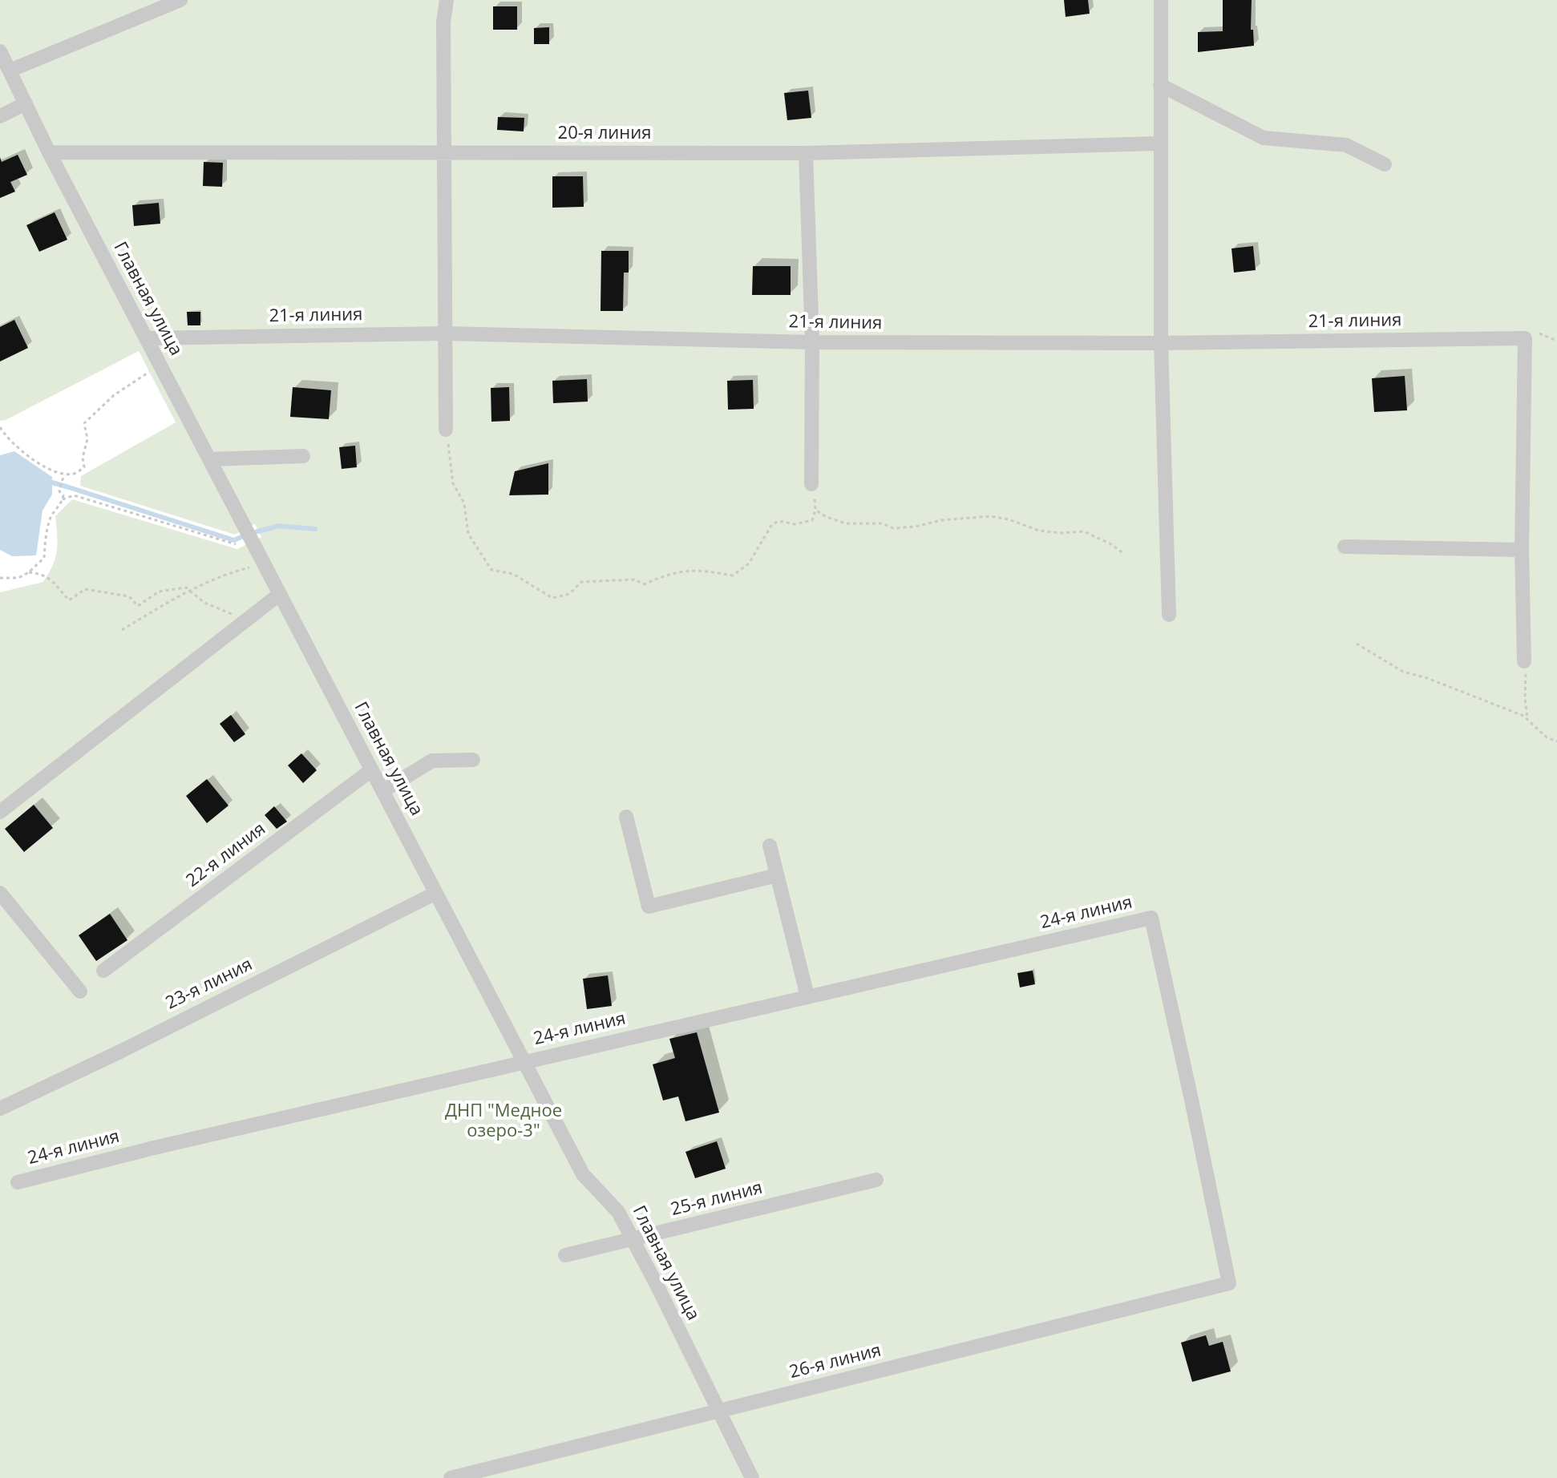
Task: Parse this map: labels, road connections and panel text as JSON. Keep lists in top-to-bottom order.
{
  "streets": {
    "street": [
      "20-я линия",
      "Главная улица",
      "21-я линия",
      "22-я линия",
      "24-я линия",
      "23-я линия",
      "25-я линия",
      "26-я линия"
    ]
  },
  "crossings": [
    ["20-я линия", "Главная улица"],
    ["Главная улица", "21-я линия"],
    ["Главная улица", "22-я линия"],
    ["Главная улица", "24-я линия"],
    ["Главная улица", "23-я линия"],
    ["Главная улица", "25-я линия"],
    ["Главная улица", "26-я линия"],
    ["24-я линия", "26-я линия"]
  ],
  "parks": ["ДНП \"Медное озеро-3\""]
}
